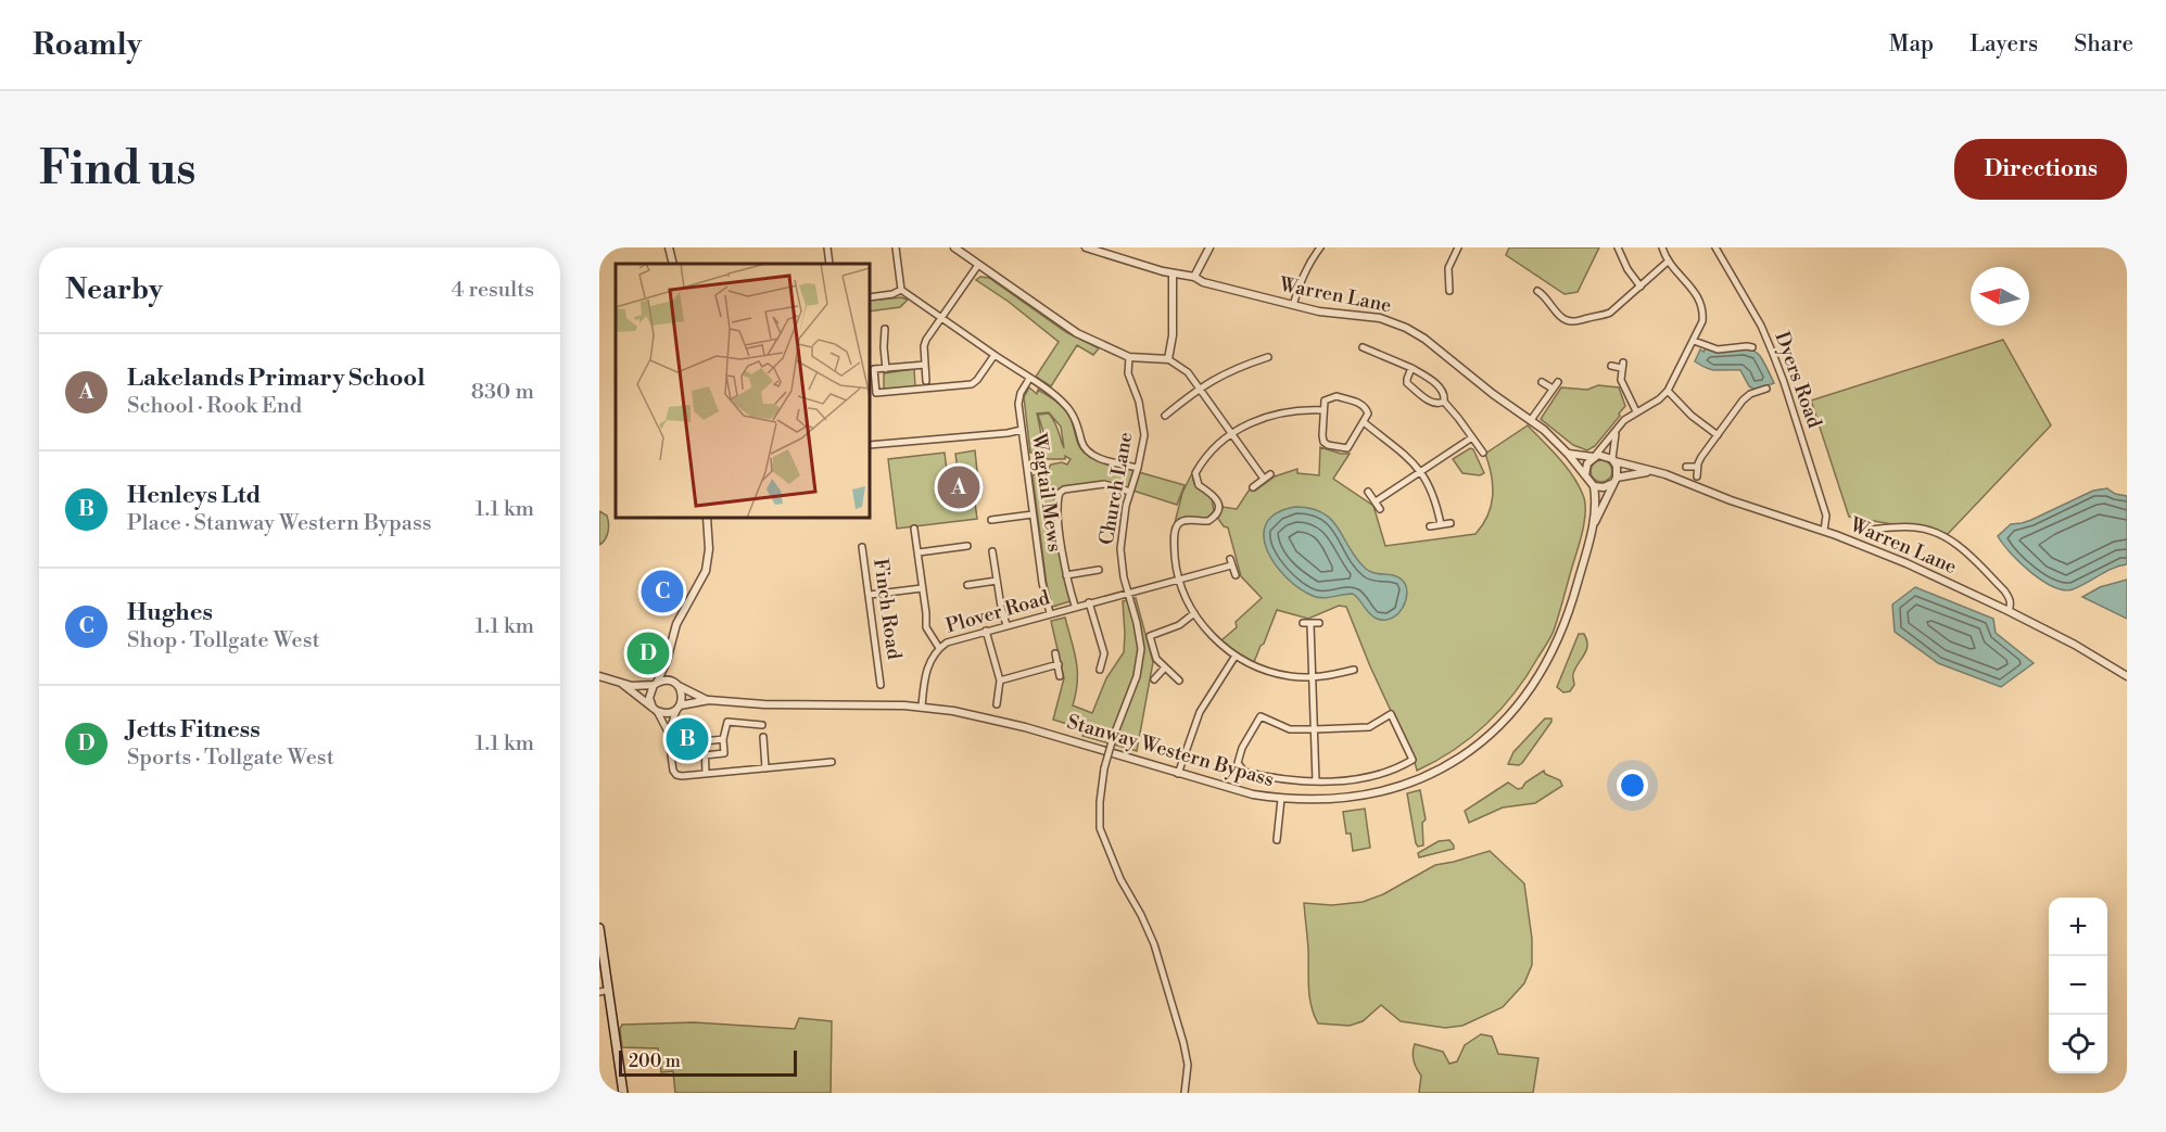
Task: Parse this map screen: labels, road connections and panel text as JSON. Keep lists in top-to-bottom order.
{
  "streets": {
    "street": [
      "Warren Lane",
      "Dyers Road",
      "Church Lane",
      "Wagtail Mews",
      "Finch Road",
      "Plover Road",
      "Stanway Western Bypass"
    ]
  },
  "crossings": [
    ["Warren Lane", "Dyers Road"],
    ["Warren Lane", "Stanway Western Bypass"],
    ["Church Lane", "Plover Road"],
    ["Wagtail Mews", "Plover Road"],
    ["Plover Road", "Stanway Western Bypass"]
  ],
  "scale_bar": "200 m",
  "north": "left",
  "page": {
    "header": "Roamly",
    "nav": ["Map", "Layers", "Share"],
    "buttons": "Directions",
    "title": "Find us",
    "heading": ["Nearby", "4 results"],
    "list": [
      {
        "mark": "A",
        "name": "Lakelands Primary School",
        "note": "School · Rook End",
        "value": "830 m"
      },
      {
        "mark": "B",
        "name": "Henleys Ltd",
        "note": "Place · Stanway Western Bypass",
        "value": "1.1 km"
      },
      {
        "mark": "C",
        "name": "Hughes",
        "note": "Shop · Tollgate West",
        "value": "1.1 km"
      },
      {
        "mark": "D",
        "name": "Jetts Fitness",
        "note": "Sports · Tollgate West",
        "value": "1.1 km"
      }
    ],
    "pins": [
      "A",
      "C",
      "D",
      "B"
    ],
    "map_buttons": ["+", "−"],
    "scale": "200 m"
  }
}
